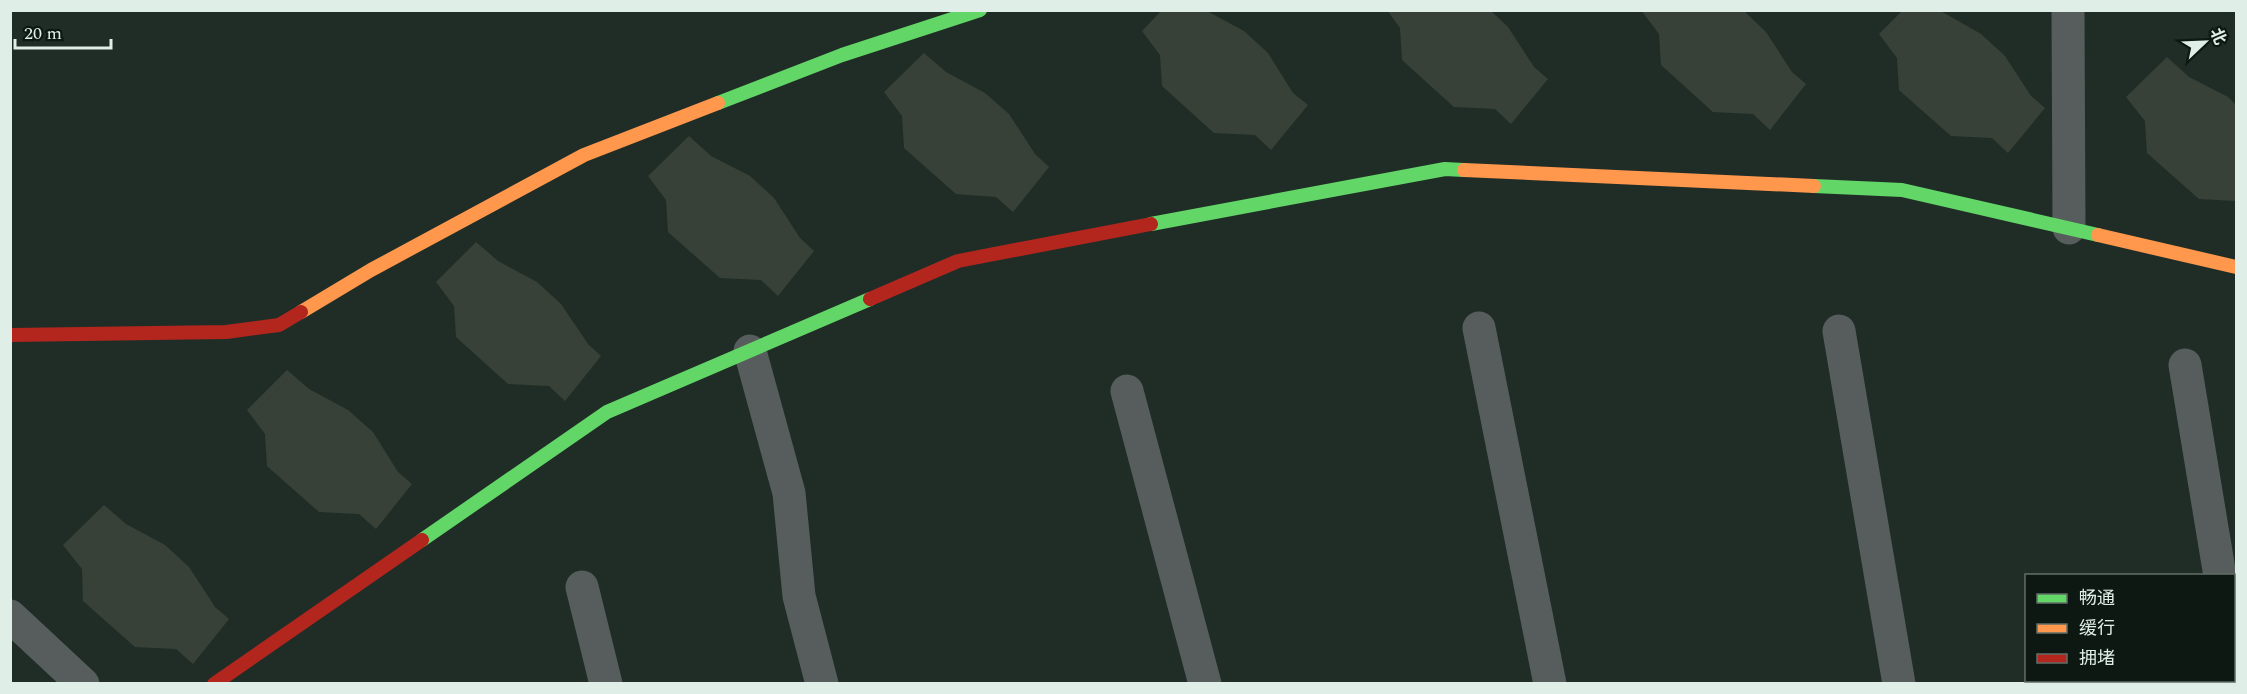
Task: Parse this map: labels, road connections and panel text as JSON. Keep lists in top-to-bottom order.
{
  "legend": ["畅通", "缓行", "拥堵"],
  "scale_bar": "20 m",
  "north": "top right"
}
